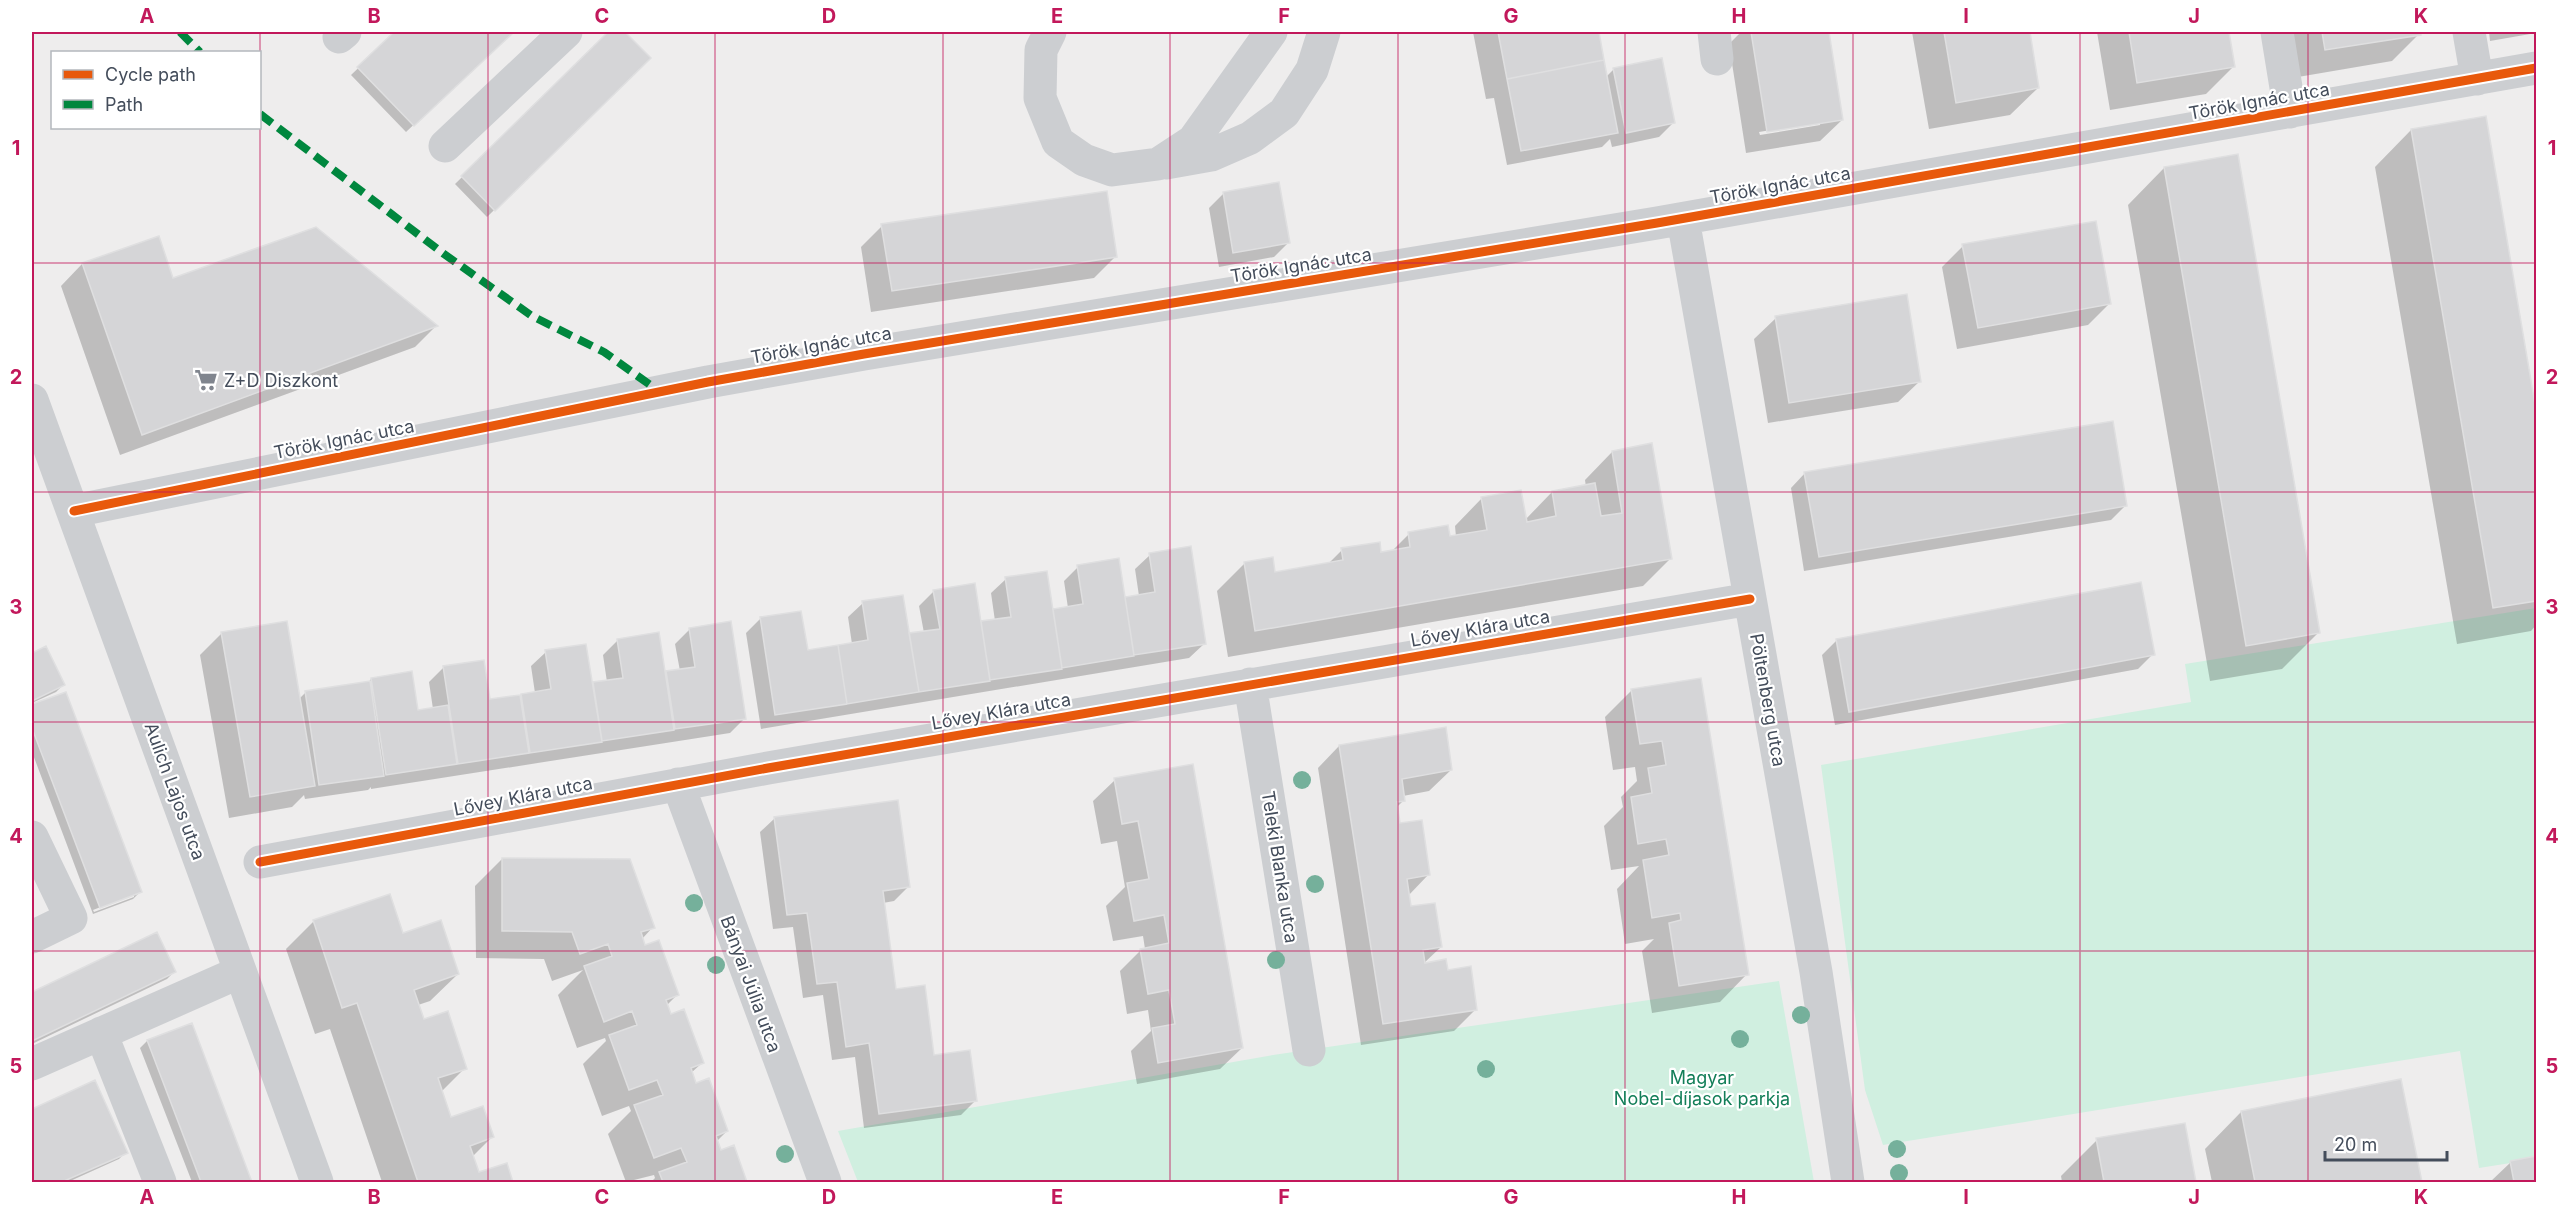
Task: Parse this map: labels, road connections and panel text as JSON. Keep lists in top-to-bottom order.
{
  "streets": {
    "street": [
      "Török Ignác utca",
      "Lővey Klára utca",
      "Pöltenberg utca",
      "Aulich Lajos utca",
      "Teleki Blanka utca",
      "Bányai Júlia utca"
    ]
  },
  "crossings": [
    ["Török Ignác utca", "Pöltenberg utca"],
    ["Török Ignác utca", "Aulich Lajos utca"],
    ["Lővey Klára utca", "Pöltenberg utca"],
    ["Lővey Klára utca", "Teleki Blanka utca"],
    ["Lővey Klára utca", "Bányai Júlia utca"]
  ],
  "parks": ["Magyar Nobel-díjasok parkja"],
  "places": {
    "supermarket": ["Z+D Diszkont"]
  },
  "legend": ["Cycle path", "Path"],
  "scale_bar": "20 m",
  "grid": {
    "columns": [
      "A",
      "B",
      "C",
      "D",
      "E",
      "F",
      "G",
      "H",
      "I",
      "J",
      "K"
    ],
    "rows": [
      "1",
      "2",
      "3",
      "4",
      "5"
    ]
  }
}
